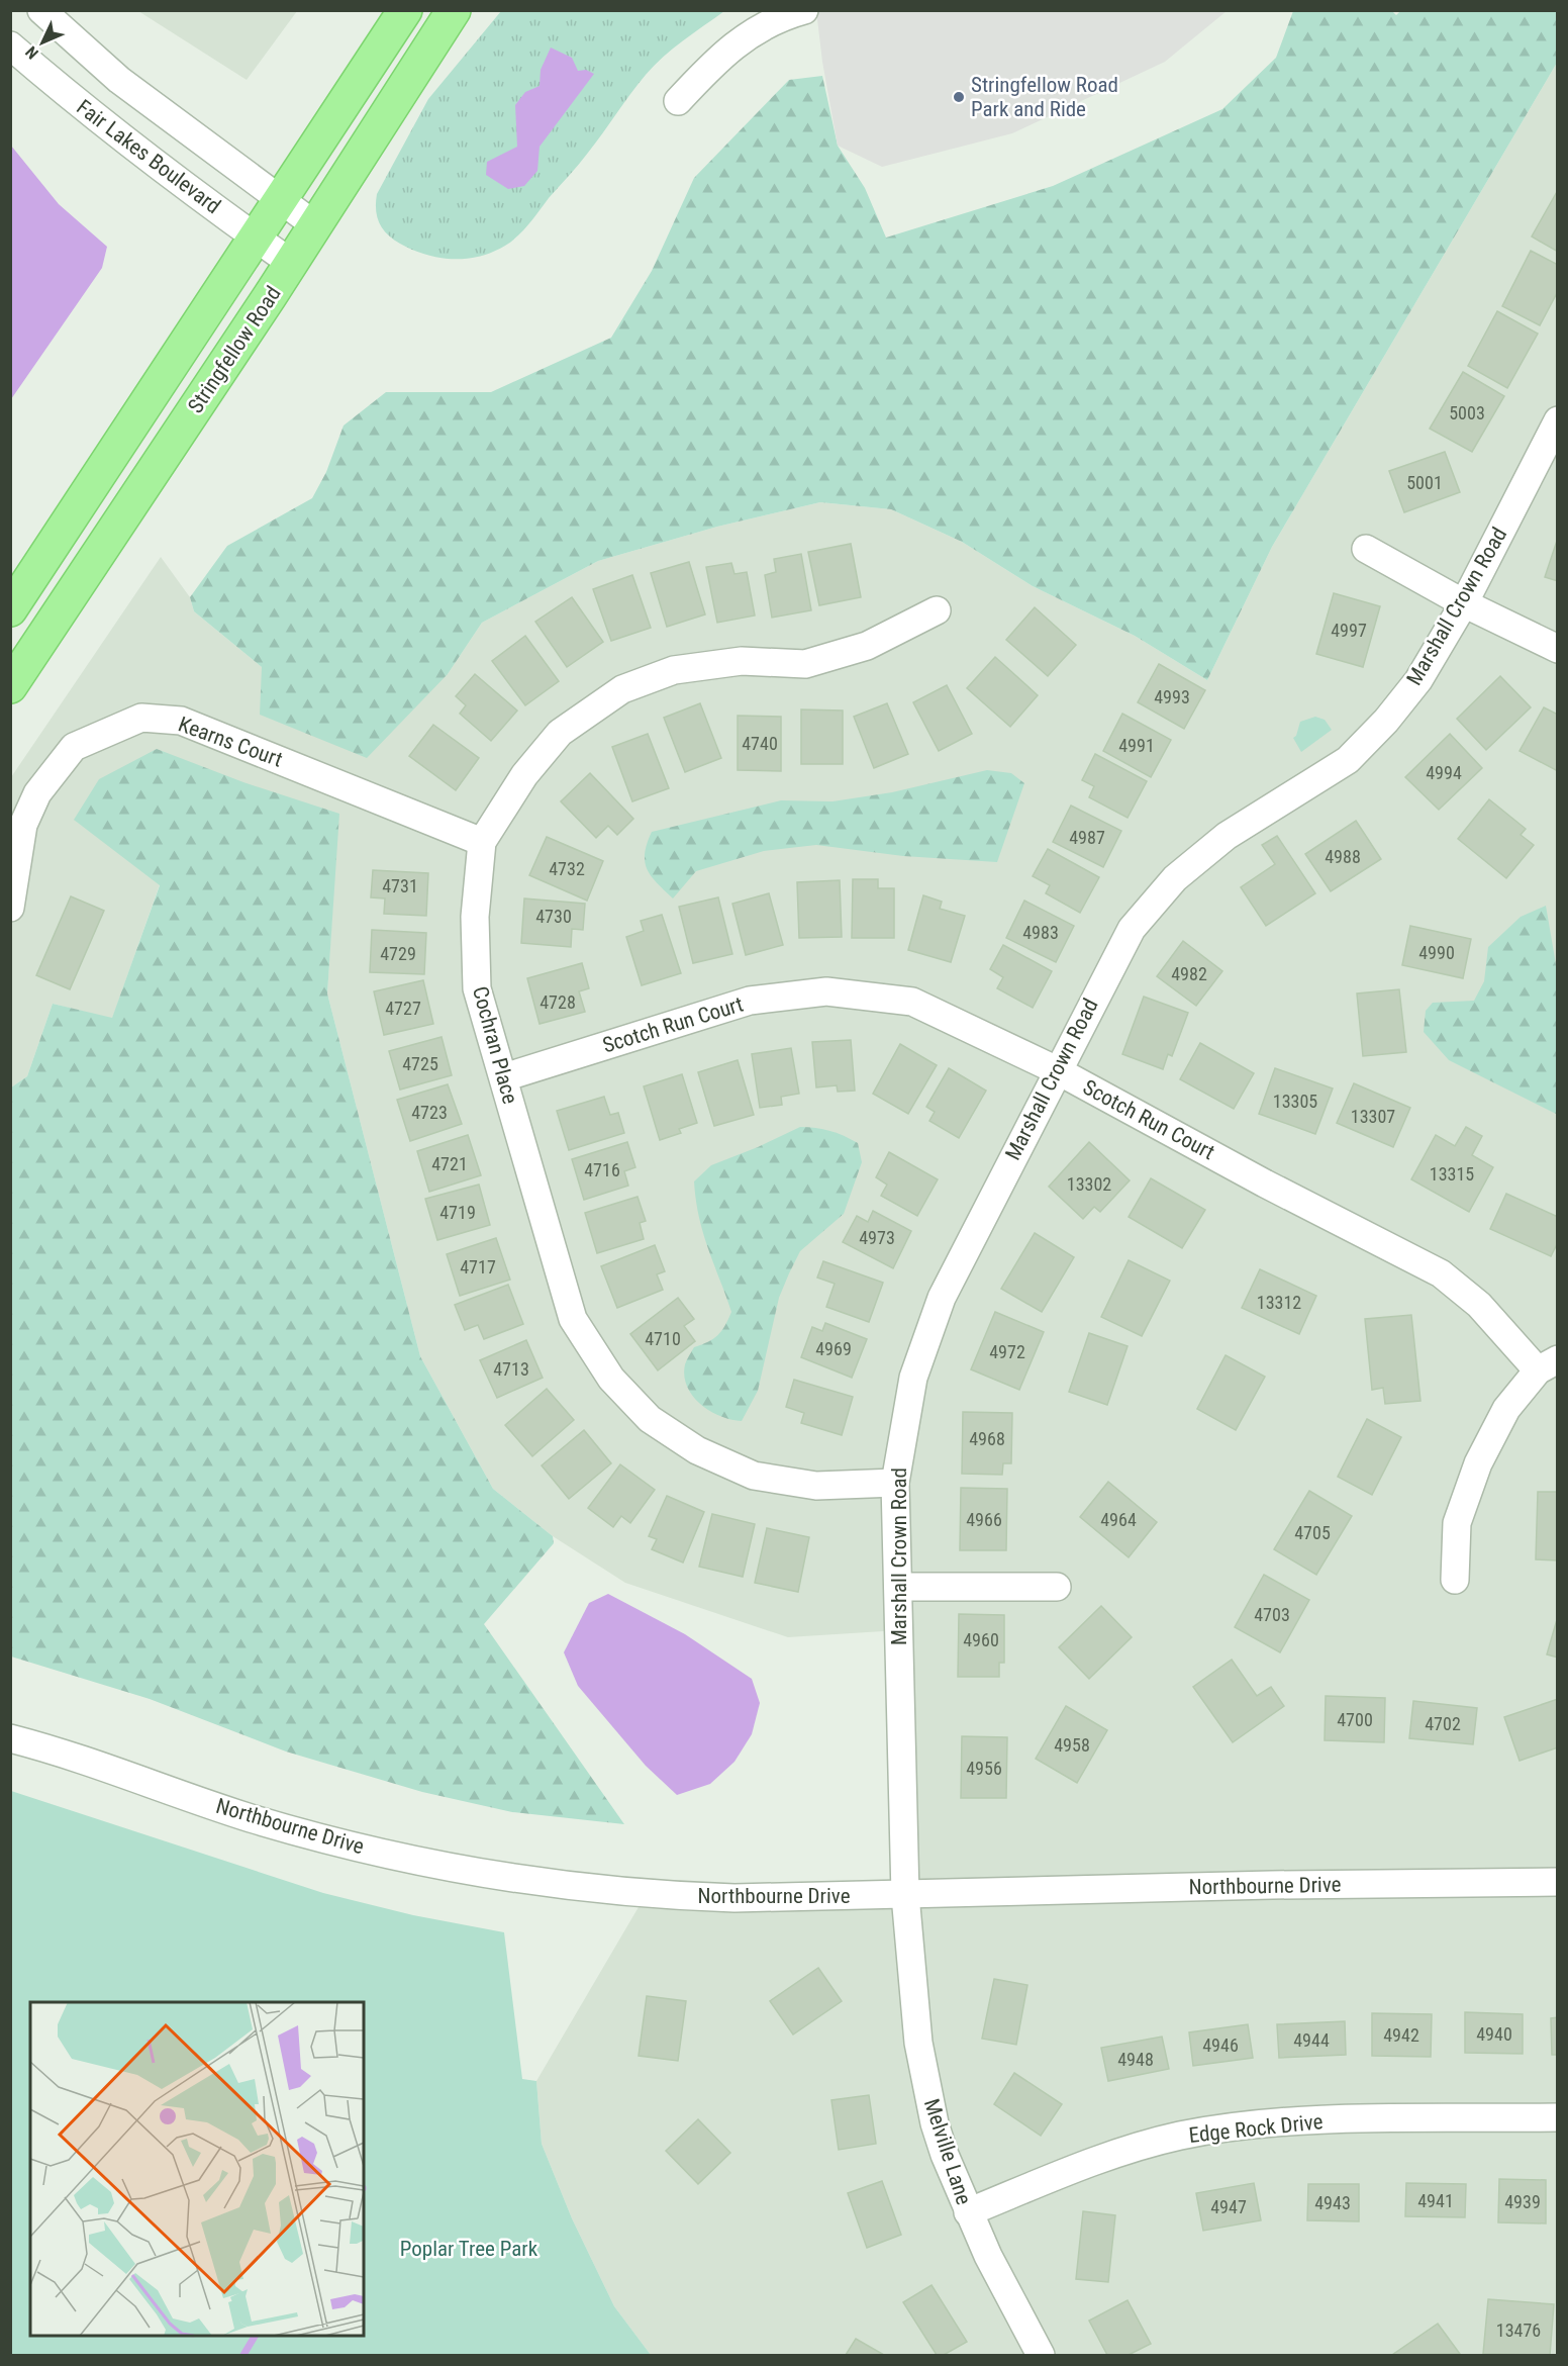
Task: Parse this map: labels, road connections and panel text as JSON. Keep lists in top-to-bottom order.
{
  "streets": {
    "main road": ["Stringfellow Road"],
    "street": [
      "Fair Lakes Boulevard",
      "Marshall Crown Road",
      "Kearns Court",
      "Scotch Run Court",
      "Cochran Place",
      "Northbourne Drive",
      "Edge Rock Drive",
      "Melville Lane"
    ]
  },
  "crossings": [
    ["Fair Lakes Boulevard", "Stringfellow Road"],
    ["Marshall Crown Road", "Scotch Run Court"],
    ["Marshall Crown Road", "Cochran Place"],
    ["Marshall Crown Road", "Northbourne Drive"],
    ["Marshall Crown Road", "Melville Lane"],
    ["Kearns Court", "Cochran Place"],
    ["Scotch Run Court", "Cochran Place"],
    ["Northbourne Drive", "Melville Lane"],
    ["Edge Rock Drive", "Melville Lane"]
  ],
  "parks": ["Poplar Tree Park"],
  "places": ["Stringfellow Road Park and Ride"],
  "house_numbers": [
    "5003",
    "5001",
    "4997",
    "4993",
    "4740",
    "4991",
    "4994",
    "4987",
    "4988",
    "4732",
    "4731",
    "4730",
    "4983",
    "4990",
    "4729",
    "4982",
    "4728",
    "4727",
    "4725",
    "13305",
    "4723",
    "13307",
    "4721",
    "4716",
    "13315",
    "13302",
    "4719",
    "4973",
    "4717",
    "13312",
    "4710",
    "4969",
    "4972",
    "4713",
    "4968",
    "4966",
    "4964",
    "4705",
    "4703",
    "4960",
    "4700",
    "4702",
    "4958",
    "4956",
    "4940",
    "4942",
    "4944",
    "4946",
    "4948",
    "4941",
    "4939",
    "4943",
    "4947",
    "13476"
  ],
  "north": "bottom left"
}
